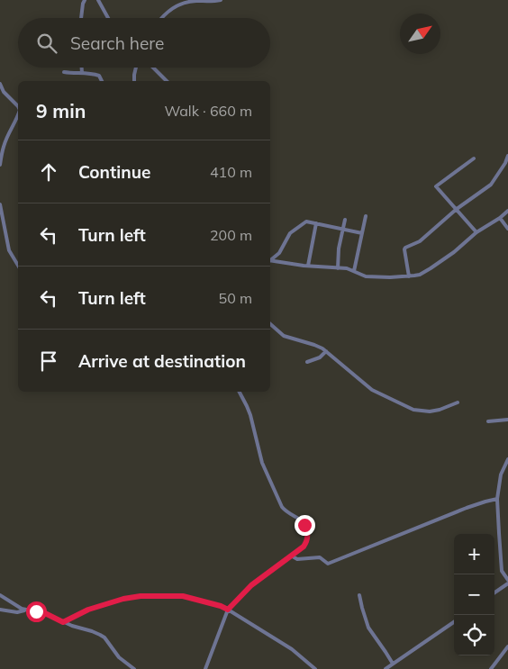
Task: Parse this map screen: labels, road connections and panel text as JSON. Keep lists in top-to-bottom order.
{
  "north": "top right",
  "page": {
    "search": "Search here",
    "heading": ["9 min", "Walk · 660 m"],
    "list": [
      ["Continue", "410 m"],
      ["Turn left", "200 m"],
      ["Turn left", "50 m"],
      "Arrive at destination"
    ],
    "map_buttons": ["+", "−"]
  }
}
